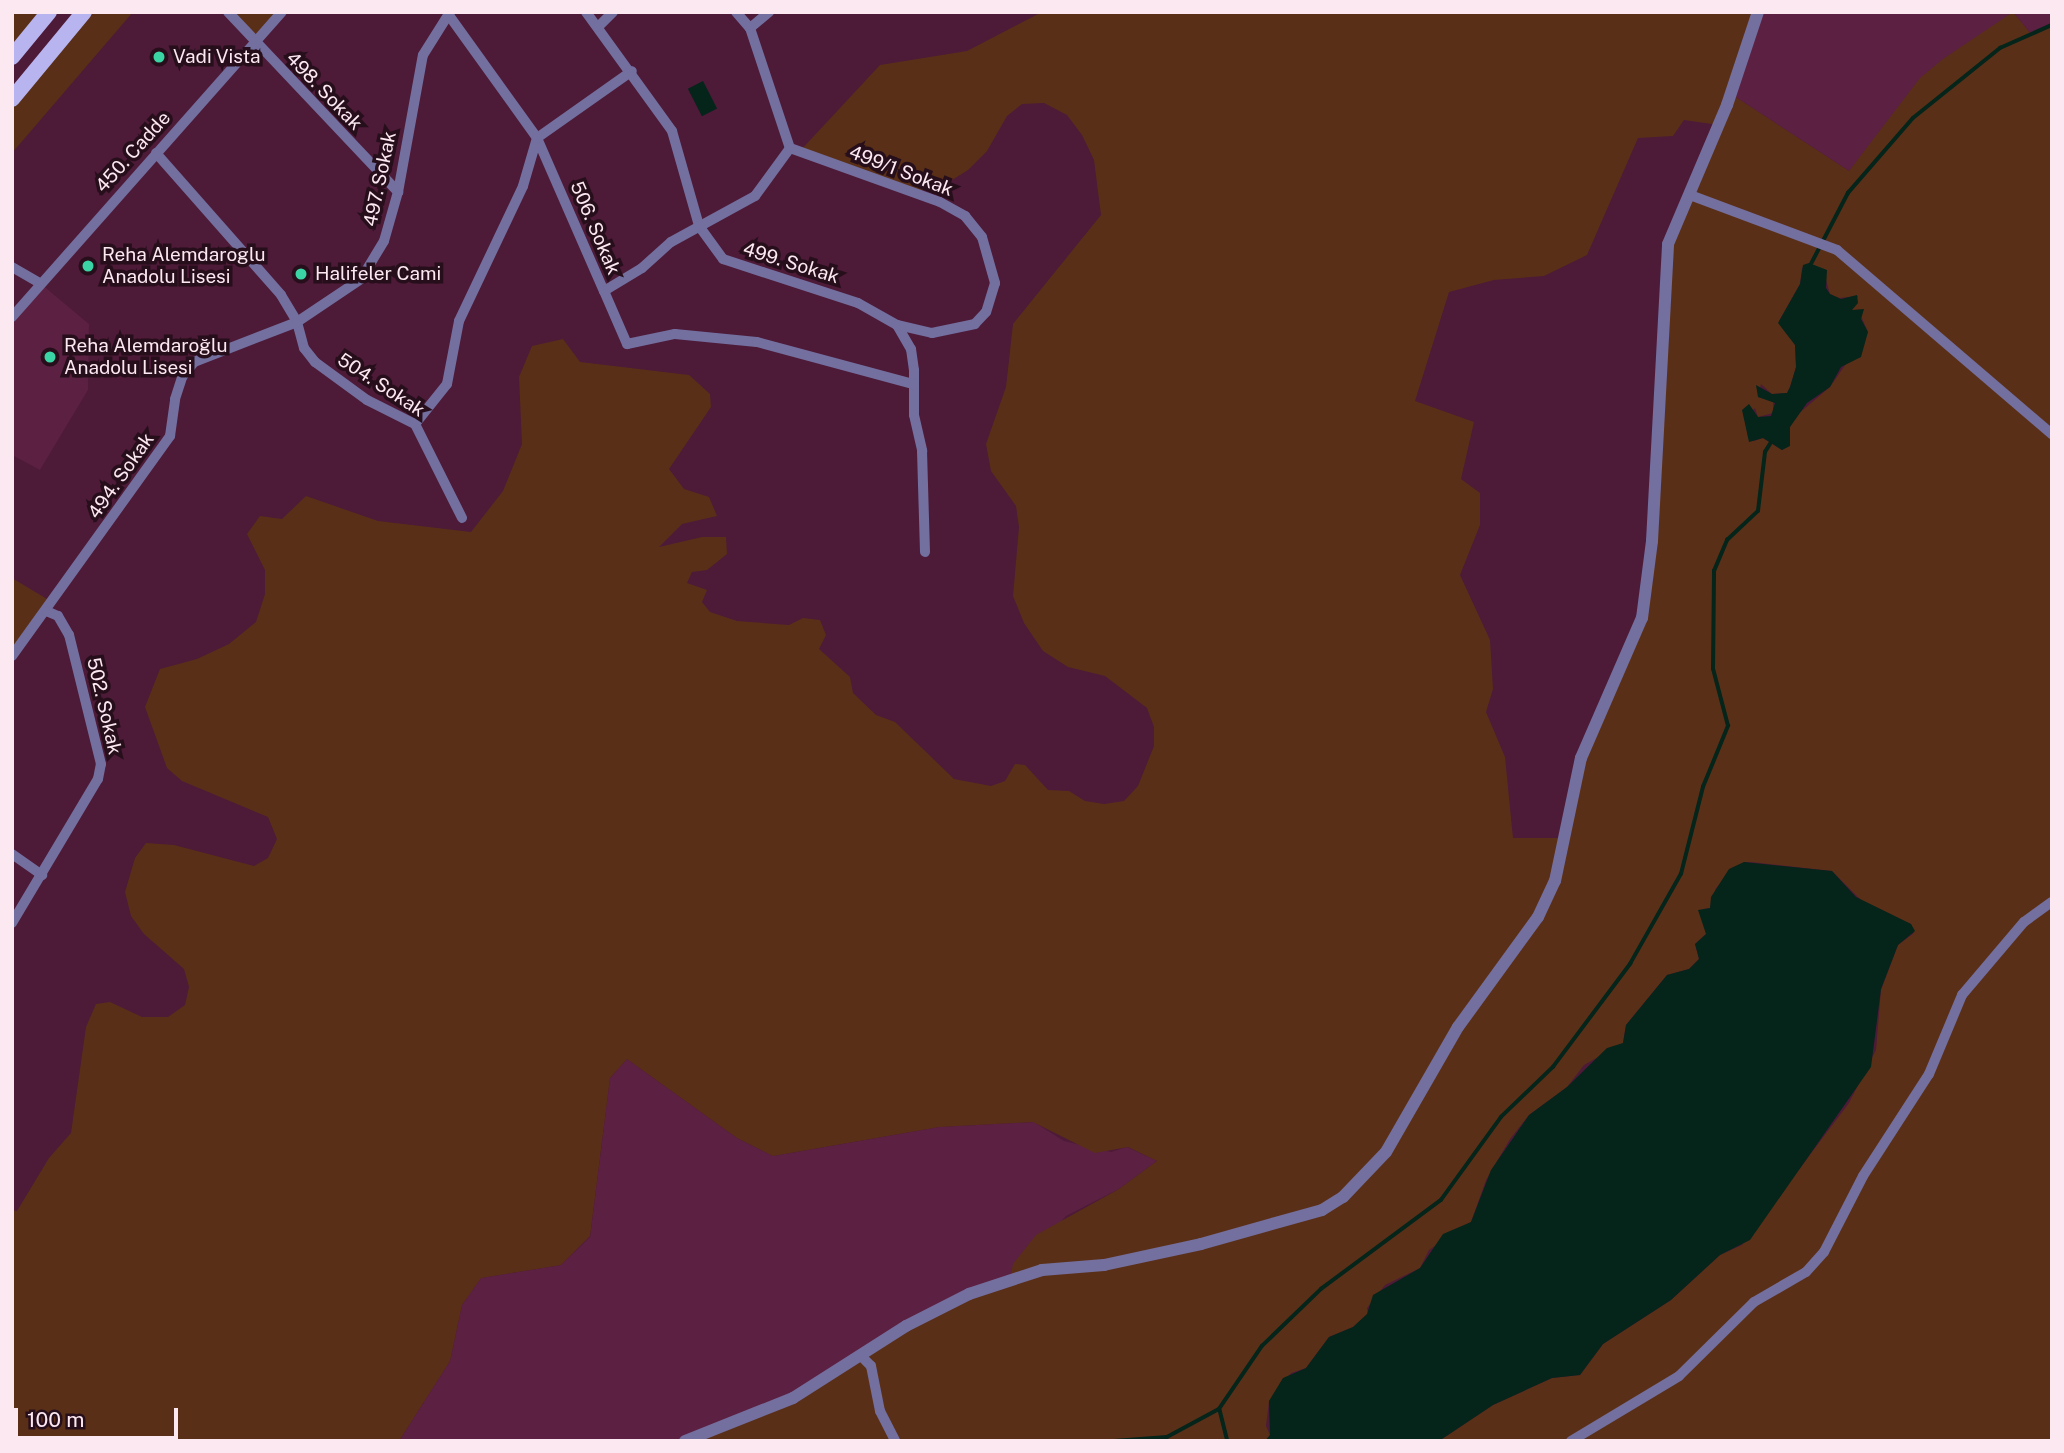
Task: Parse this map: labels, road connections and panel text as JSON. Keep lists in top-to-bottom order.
{
  "streets": {
    "street": [
      "498. Sokak",
      "450. Cadde",
      "499/1 Sokak",
      "497. Sokak",
      "506. Sokak",
      "499. Sokak",
      "504. Sokak",
      "494. Sokak",
      "502. Sokak"
    ]
  },
  "crossings": [
    ["498. Sokak", "450. Cadde"],
    ["498. Sokak", "497. Sokak"],
    ["450. Cadde", "504. Sokak"],
    ["499/1 Sokak", "506. Sokak"],
    ["499/1 Sokak", "499. Sokak"],
    ["497. Sokak", "506. Sokak"],
    ["497. Sokak", "504. Sokak"],
    ["497. Sokak", "494. Sokak"],
    ["506. Sokak", "499. Sokak"],
    ["504. Sokak", "494. Sokak"],
    ["494. Sokak", "502. Sokak"]
  ],
  "places": [
    "Vadi Vista",
    "Reha Alemdaroglu Anadolu Lisesi",
    "Halifeler Cami",
    "Reha Alemdaroğlu Anadolu Lisesi"
  ],
  "scale_bar": "100 m"
}
